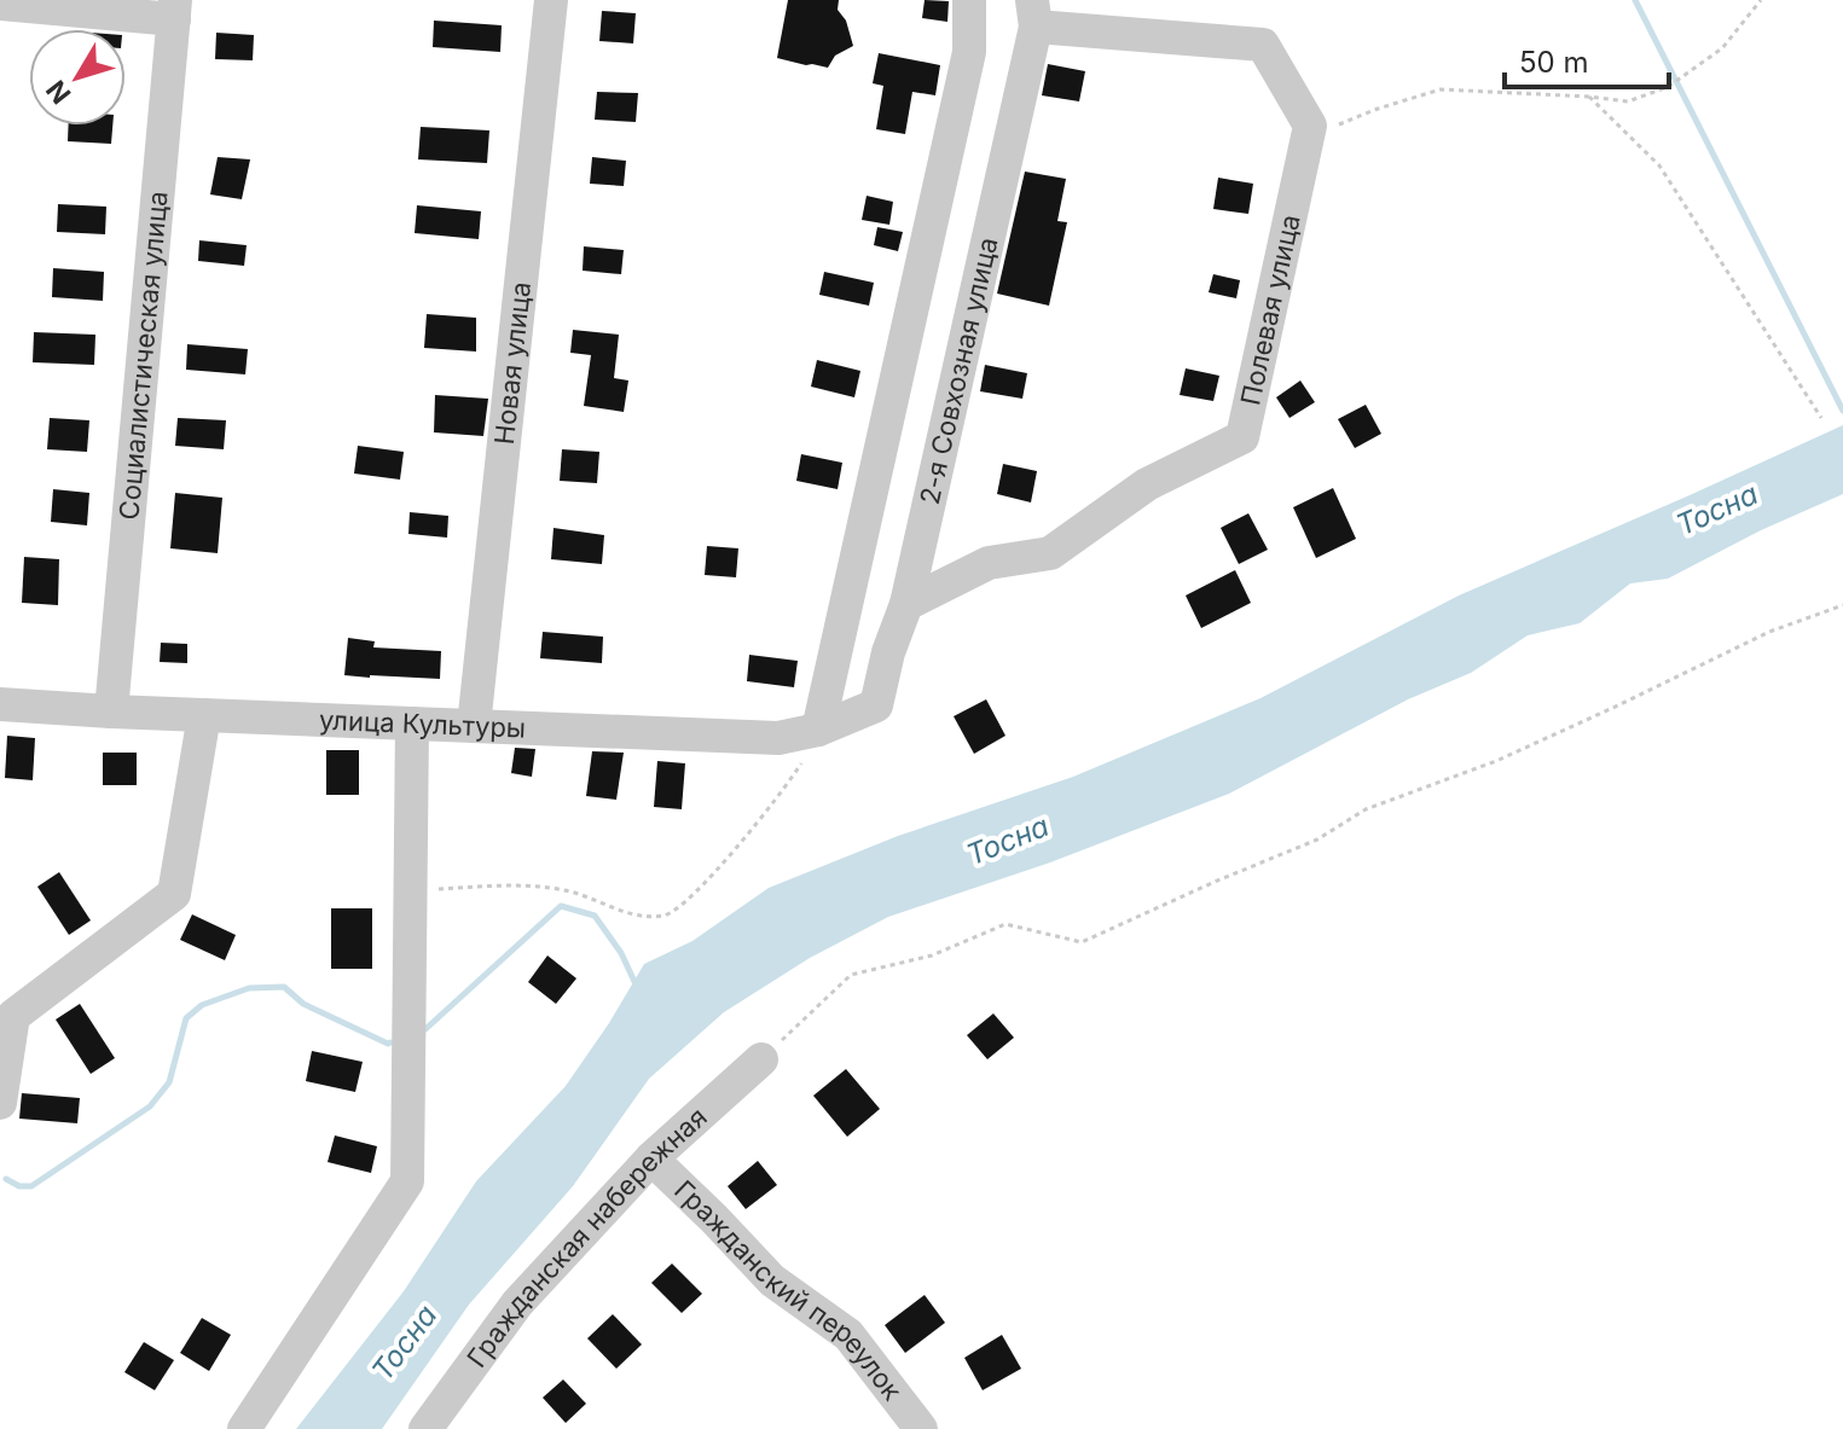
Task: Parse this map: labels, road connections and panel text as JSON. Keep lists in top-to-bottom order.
{
  "streets": {
    "street": [
      "Полевая улица",
      "Социалистическая улица",
      "Новая улица",
      "2-я Совхозная улица",
      "улица Культуры",
      "Гражданская набережная",
      "Гражданский переулок"
    ]
  },
  "crossings": [
    ["Полевая улица", "2-я Совхозная улица"],
    ["Социалистическая улица", "улица Культуры"],
    ["Новая улица", "улица Культуры"],
    ["2-я Совхозная улица", "улица Культуры"],
    ["Гражданская набережная", "Гражданский переулок"]
  ],
  "water": ["Тосна"],
  "scale_bar": "50 m",
  "north": "bottom left"
}
